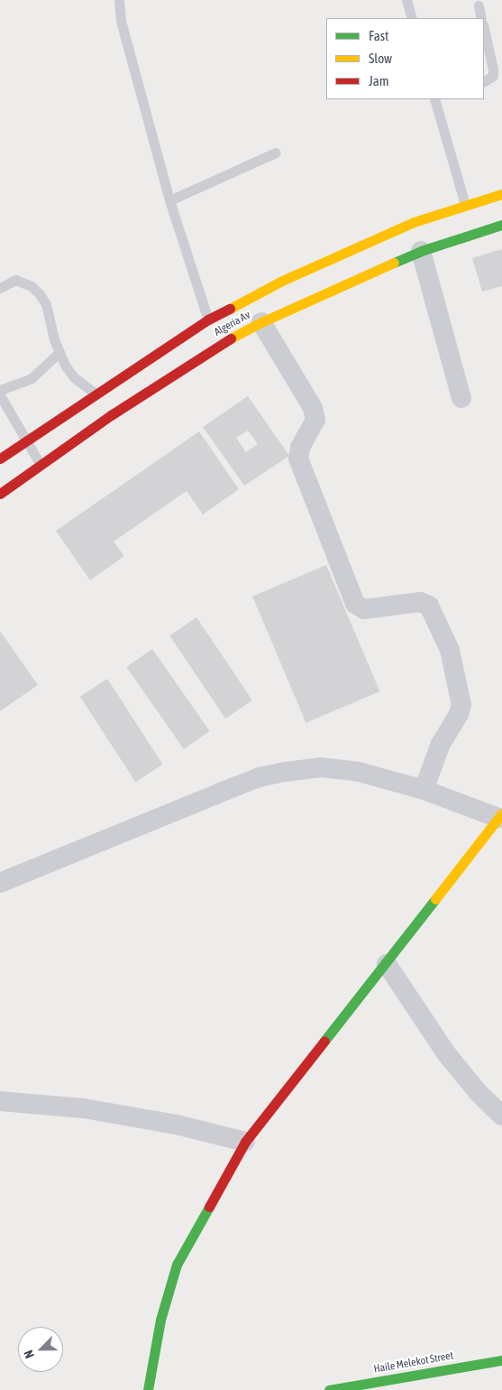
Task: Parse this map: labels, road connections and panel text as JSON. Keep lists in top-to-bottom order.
{
  "streets": {
    "main road": ["Algeria Av", "Haile Melekot Street"]
  },
  "legend": ["Fast", "Slow", "Jam"],
  "north": "bottom left"
}
